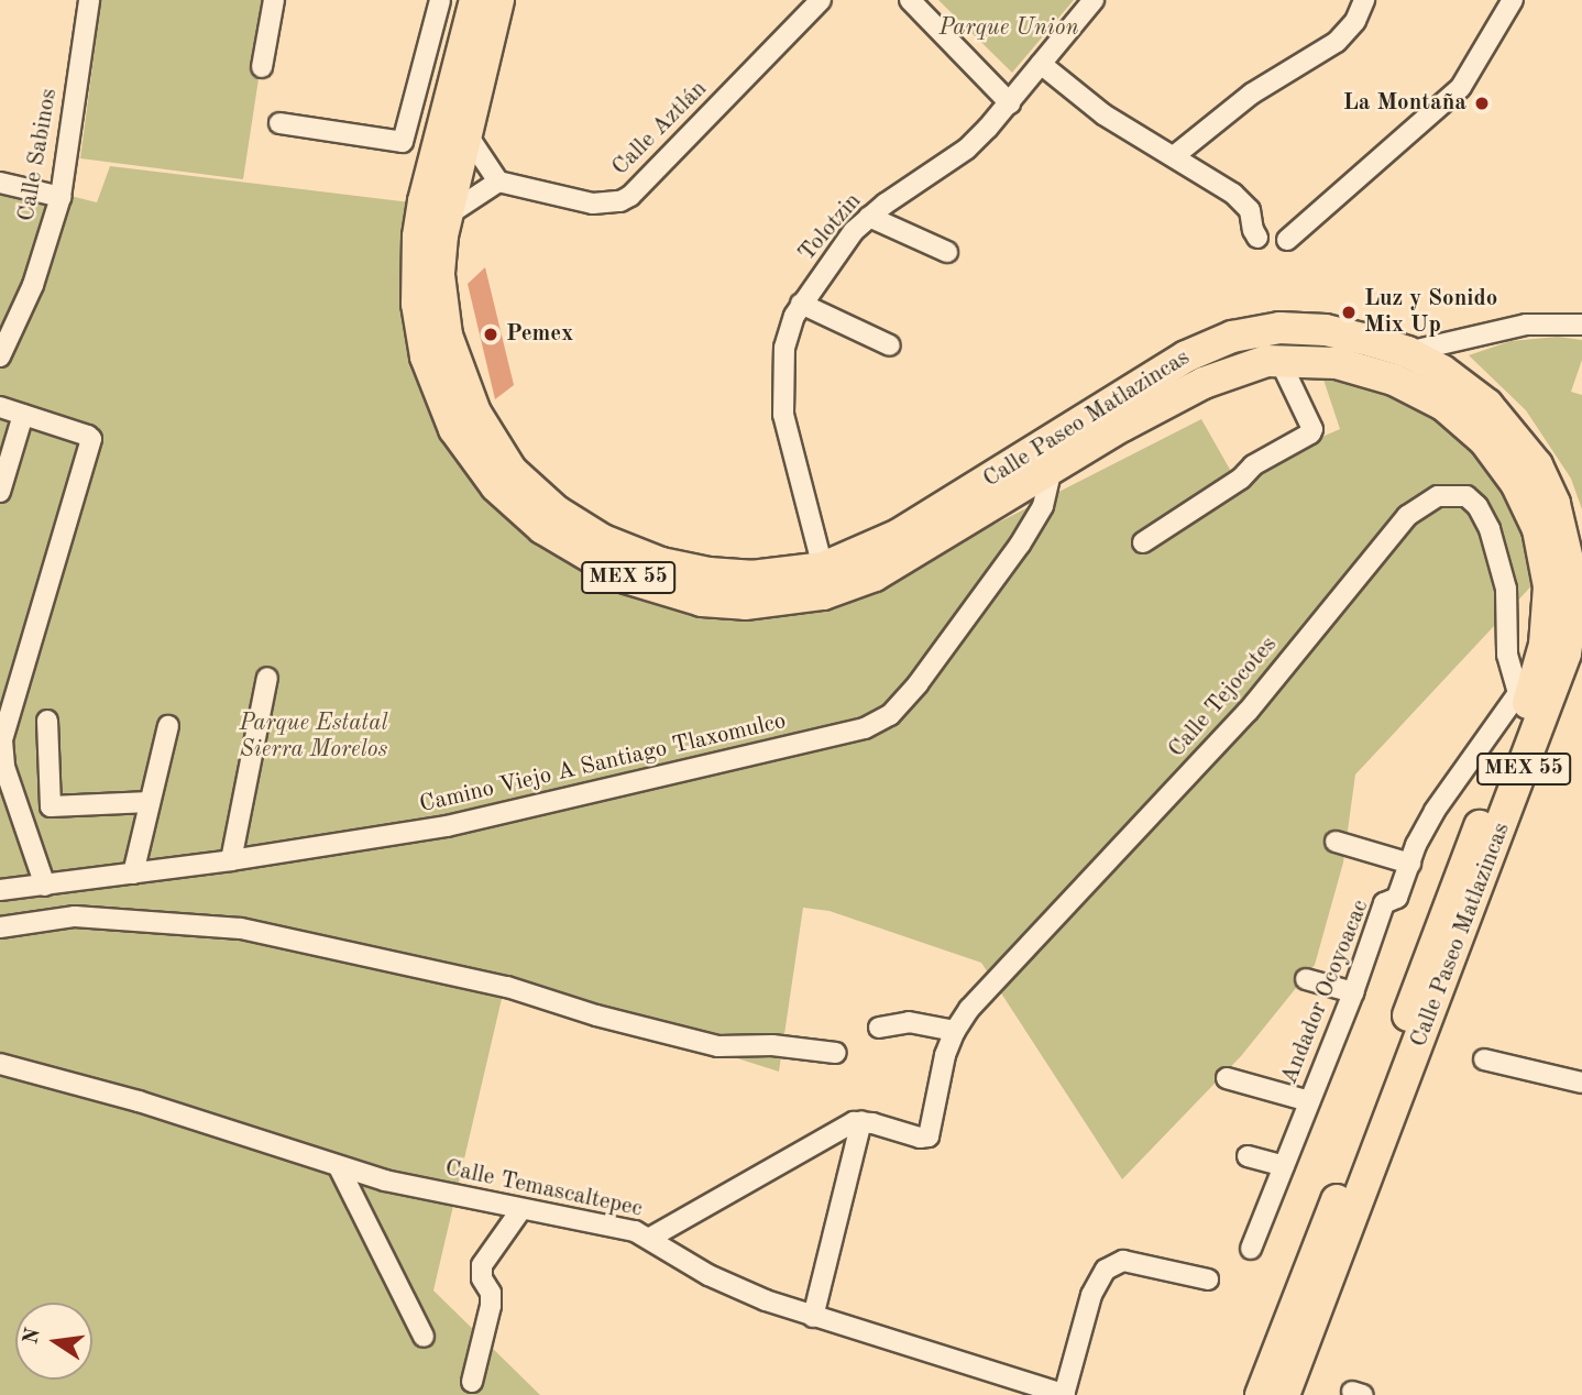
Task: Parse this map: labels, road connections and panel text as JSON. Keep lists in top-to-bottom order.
{
  "streets": {
    "highway": ["Calle Paseo Matlazincas", "MEX 55"],
    "street": [
      "Calle Aztlán",
      "Calle Sabinos",
      "Tolotzin",
      "Calle Tejocotes",
      "Camino Viejo A Santiago Tlaxomulco",
      "Andador Ocoyoacac",
      "Calle Temascaltepec"
    ]
  },
  "crossings": [
    ["Tolotzin", "Calle Paseo Matlazincas"],
    ["Calle Paseo Matlazincas", "Calle Tejocotes"],
    ["Calle Paseo Matlazincas", "Camino Viejo A Santiago Tlaxomulco"],
    ["Calle Paseo Matlazincas", "Andador Ocoyoacac"],
    ["Calle Tejocotes", "Andador Ocoyoacac"]
  ],
  "parks": ["Parque Union", "Parque Estatal Sierra Morelos"],
  "places": ["La Montaña", "Luz y Sonido Mix Up", "Pemex"],
  "north": "left"
}
